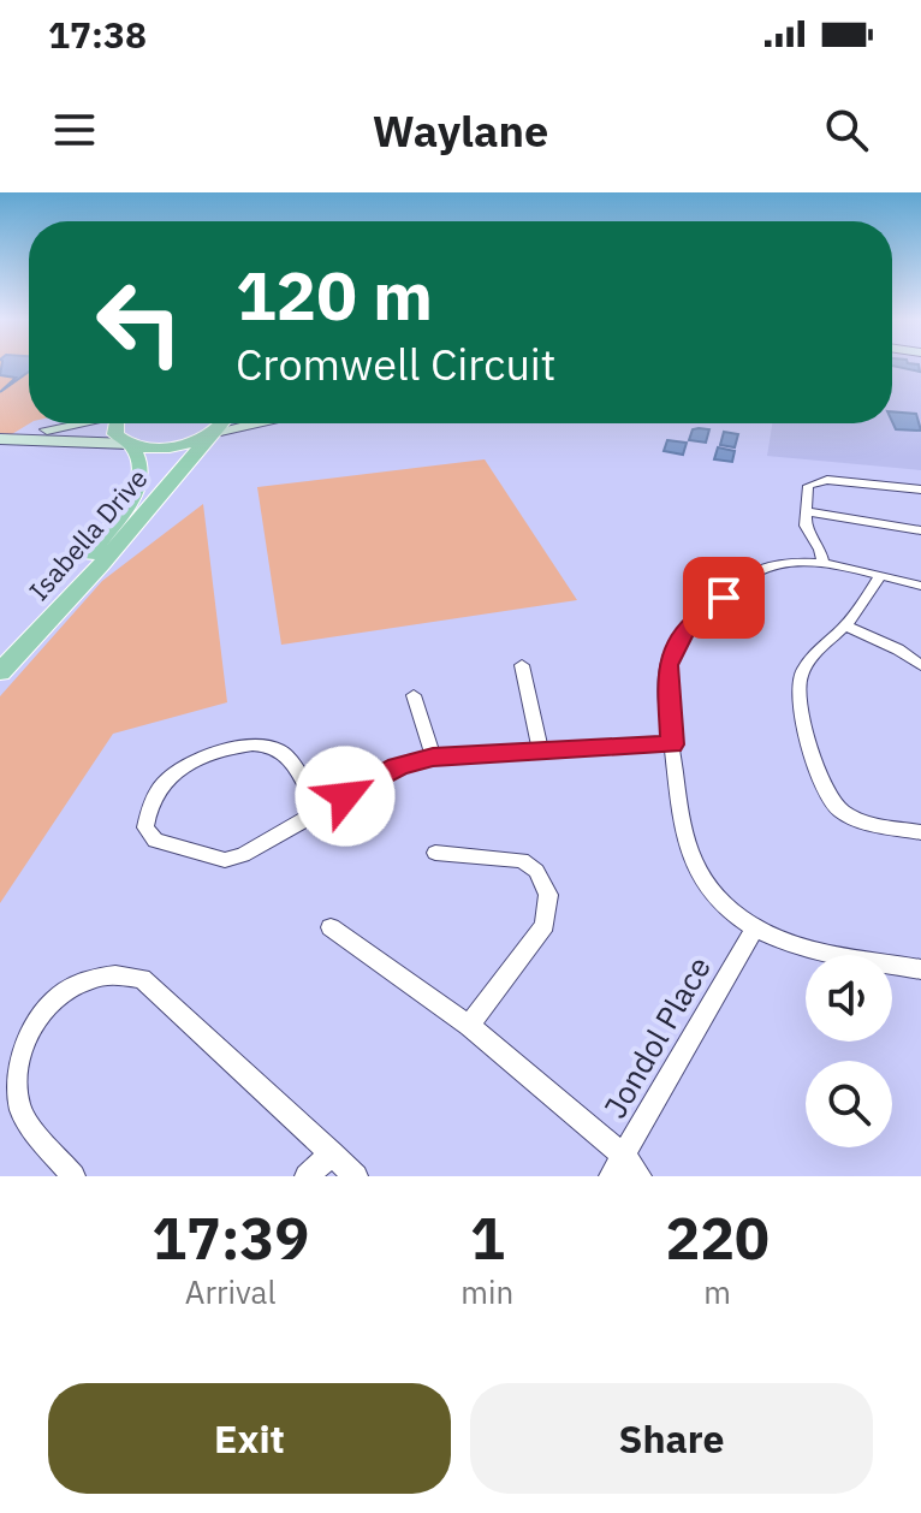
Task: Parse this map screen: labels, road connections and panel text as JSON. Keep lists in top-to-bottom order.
{
  "streets": {
    "main road": ["Isabella Drive"],
    "street": ["Jondol Place"]
  },
  "page": {
    "status": "17:38",
    "header": "Waylane",
    "turn": ["120 m", "Cromwell Circuit"],
    "eta": [
      "17:39",
      "Arrival",
      "1",
      "min",
      "220",
      "m"
    ],
    "buttons": ["Exit", "Share"]
  }
}
